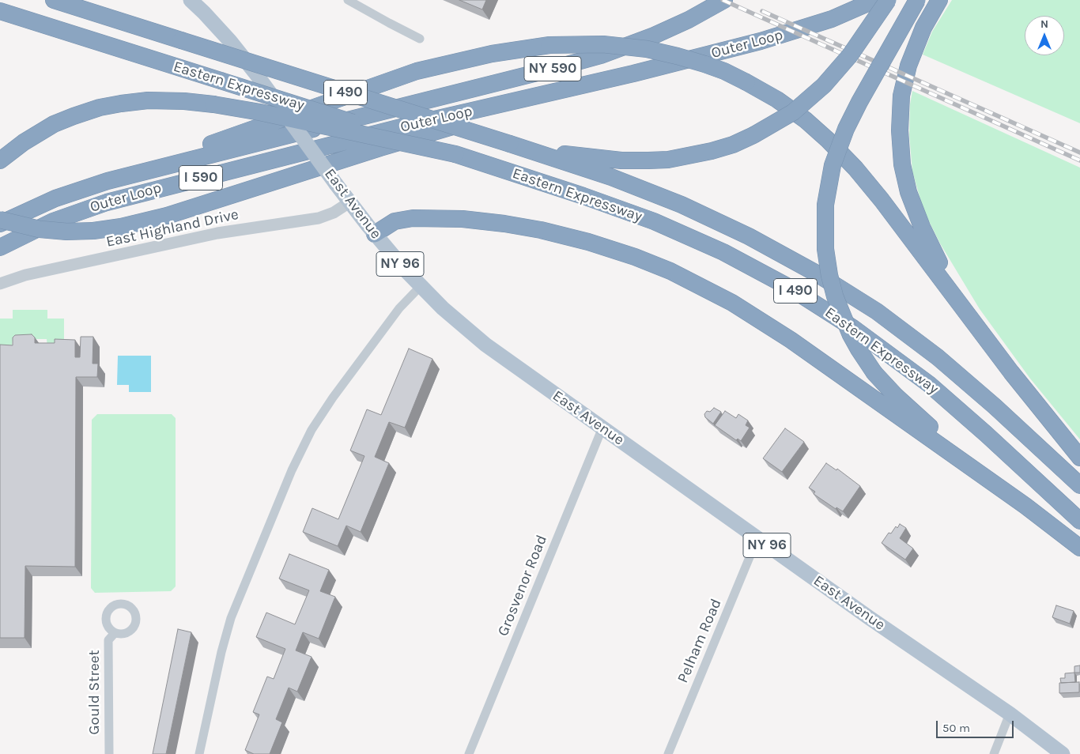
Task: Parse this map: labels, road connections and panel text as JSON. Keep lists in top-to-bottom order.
{
  "streets": {
    "highway": [
      "Outer Loop",
      "NY 590",
      "Eastern Expressway",
      "I 490",
      "I 590"
    ],
    "main road": ["East Avenue", "NY 96"],
    "street": [
      "East Highland Drive",
      "Grosvenor Road",
      "Pelham Road",
      "Gould Street"
    ]
  },
  "crossings": [
    ["East Avenue", "East Highland Drive"],
    ["East Avenue", "Grosvenor Road"],
    ["East Avenue", "Pelham Road"]
  ],
  "scale_bar": "50 m",
  "north": "top"
}
